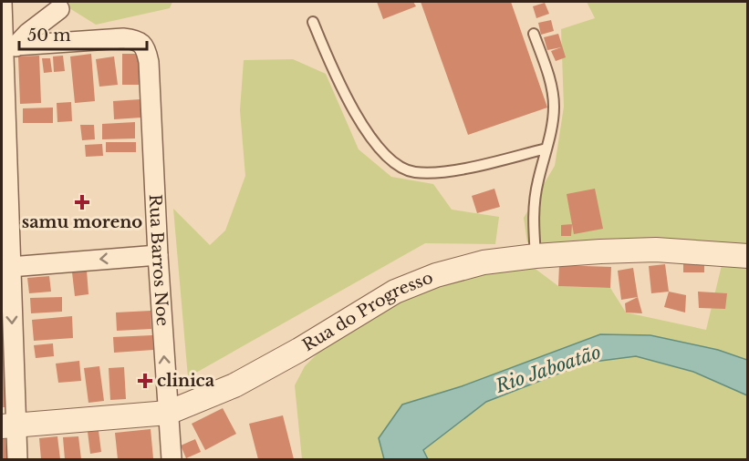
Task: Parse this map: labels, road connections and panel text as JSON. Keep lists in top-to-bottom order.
{
  "streets": {
    "street": ["Rua Barros Noe", "Rua do Progresso"]
  },
  "crossings": [
    ["Rua Barros Noe", "Rua do Progresso"]
  ],
  "water": ["Rio Jaboatão"],
  "places": {
    "health": ["samu moreno", "clinica"]
  },
  "scale_bar": "50 m"
}
